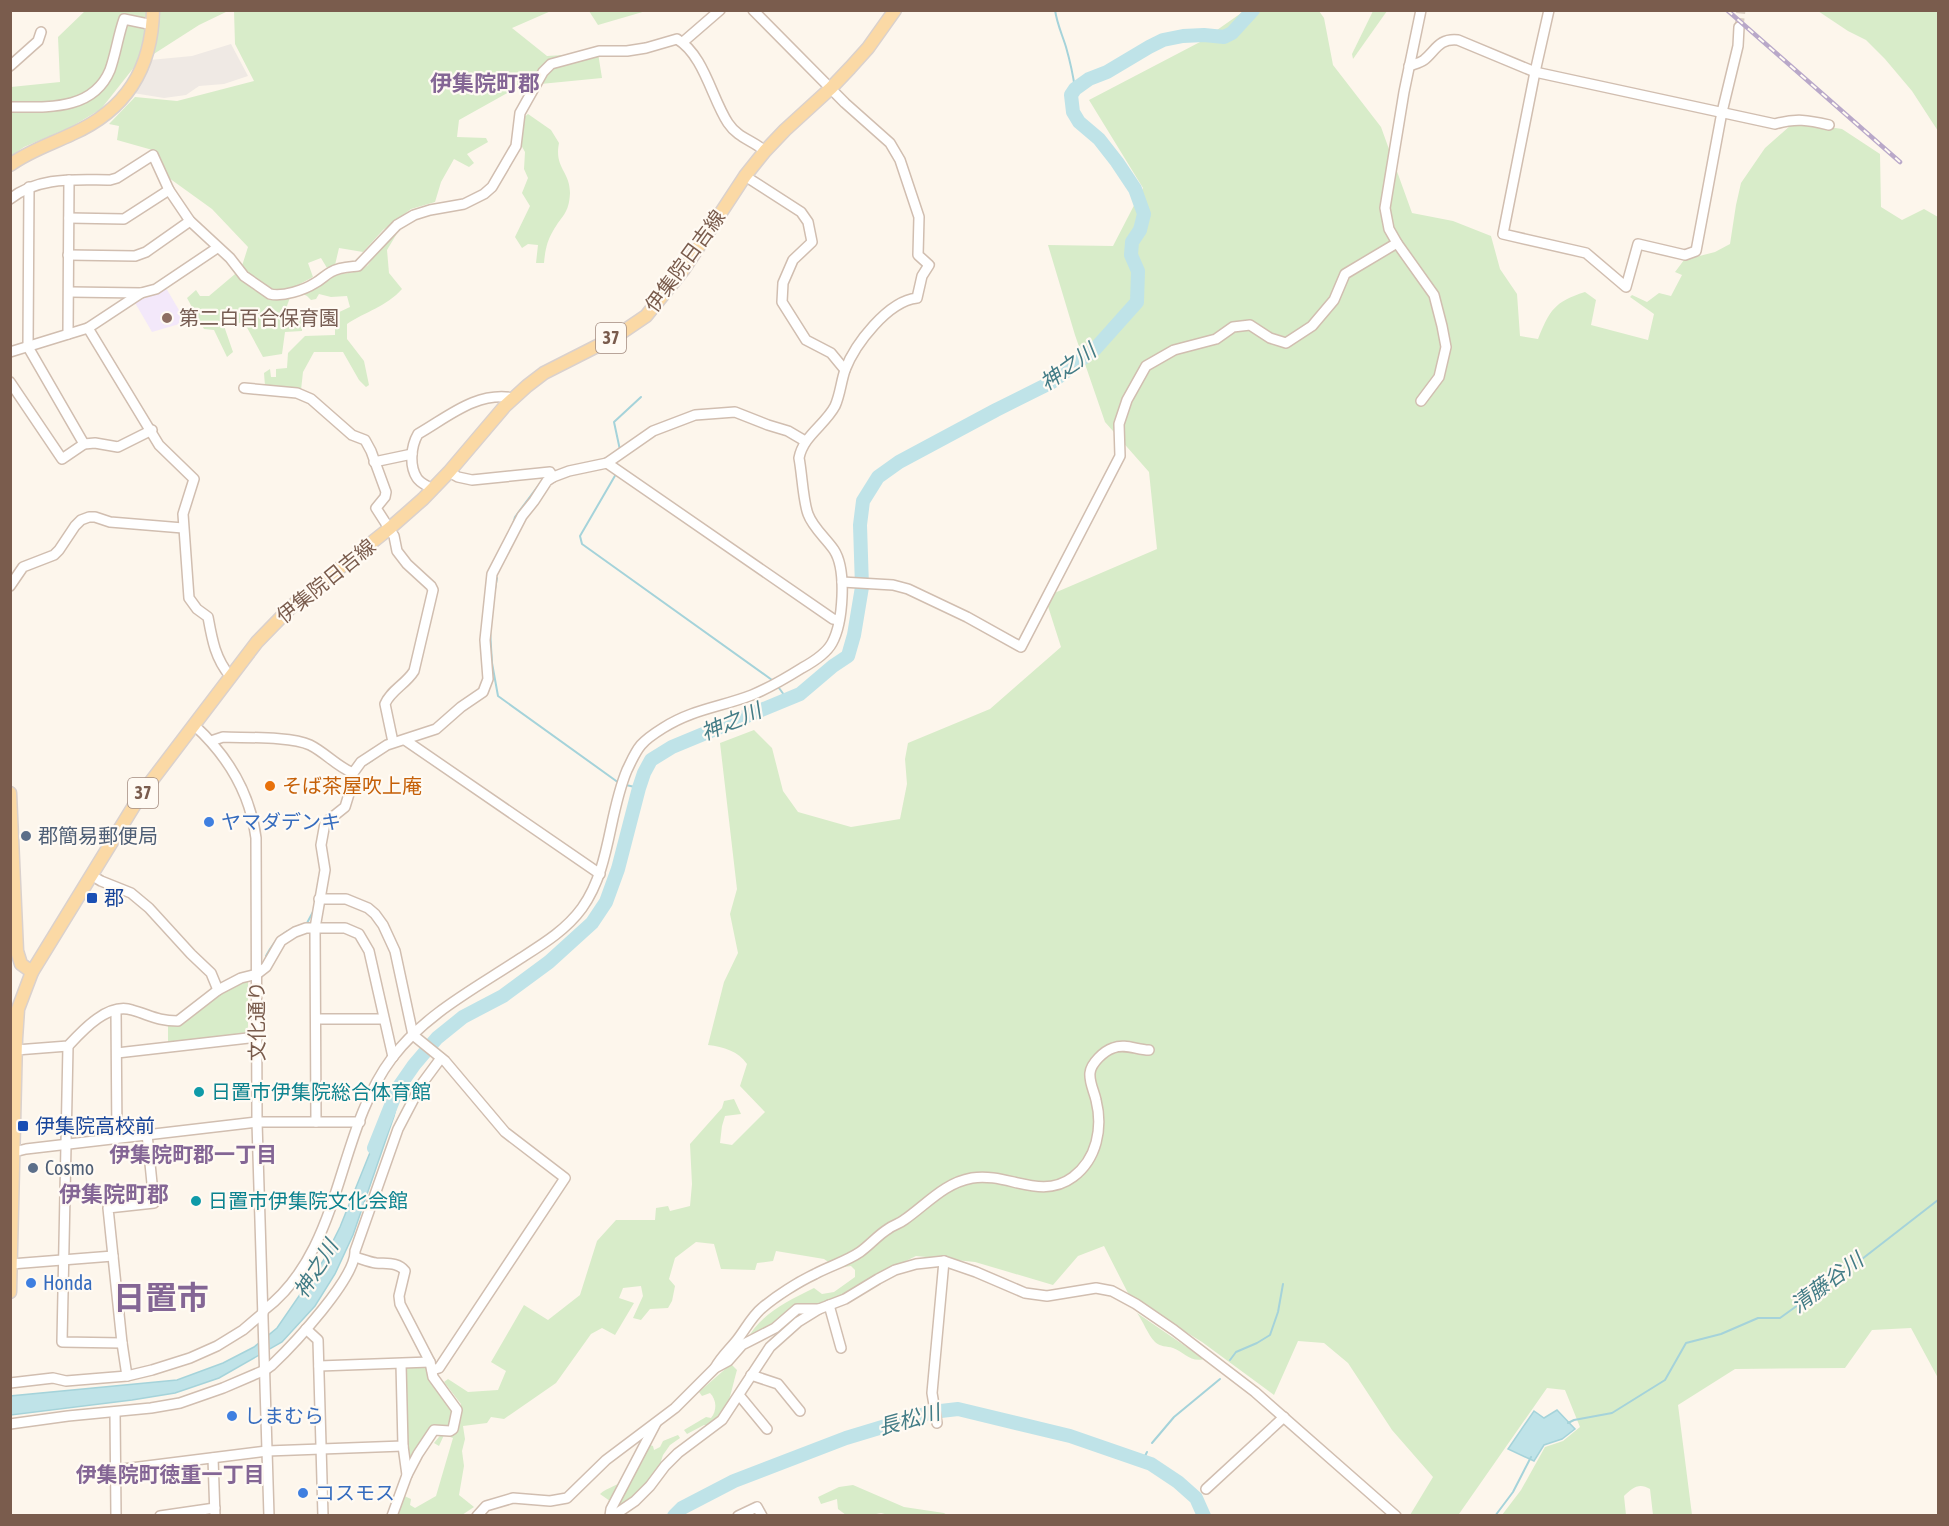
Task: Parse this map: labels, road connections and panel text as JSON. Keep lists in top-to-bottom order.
{
  "streets": {
    "main road": ["伊集院日吉線", "37"],
    "street": ["文化通り"]
  },
  "crossings": [
    ["伊集院日吉線", "文化通り"]
  ],
  "districts": [
    "伊集院町郡",
    "伊集院町郡一丁目",
    "伊集院町郡",
    "日置市",
    "伊集院町徳重一丁目"
  ],
  "water": ["神之川", "清藤谷川", "長松川"],
  "places": {
    "other": [
      "第二白百合保育園",
      "そば茶屋吹上庵",
      "ヤマダデンキ",
      "郡簡易郵便局",
      "日置市伊集院総合体育館",
      "Cosmo",
      "日置市伊集院文化会館",
      "Honda",
      "しまむら",
      "コスモス"
    ],
    "transit": ["郡", "伊集院高校前"]
  }
}
